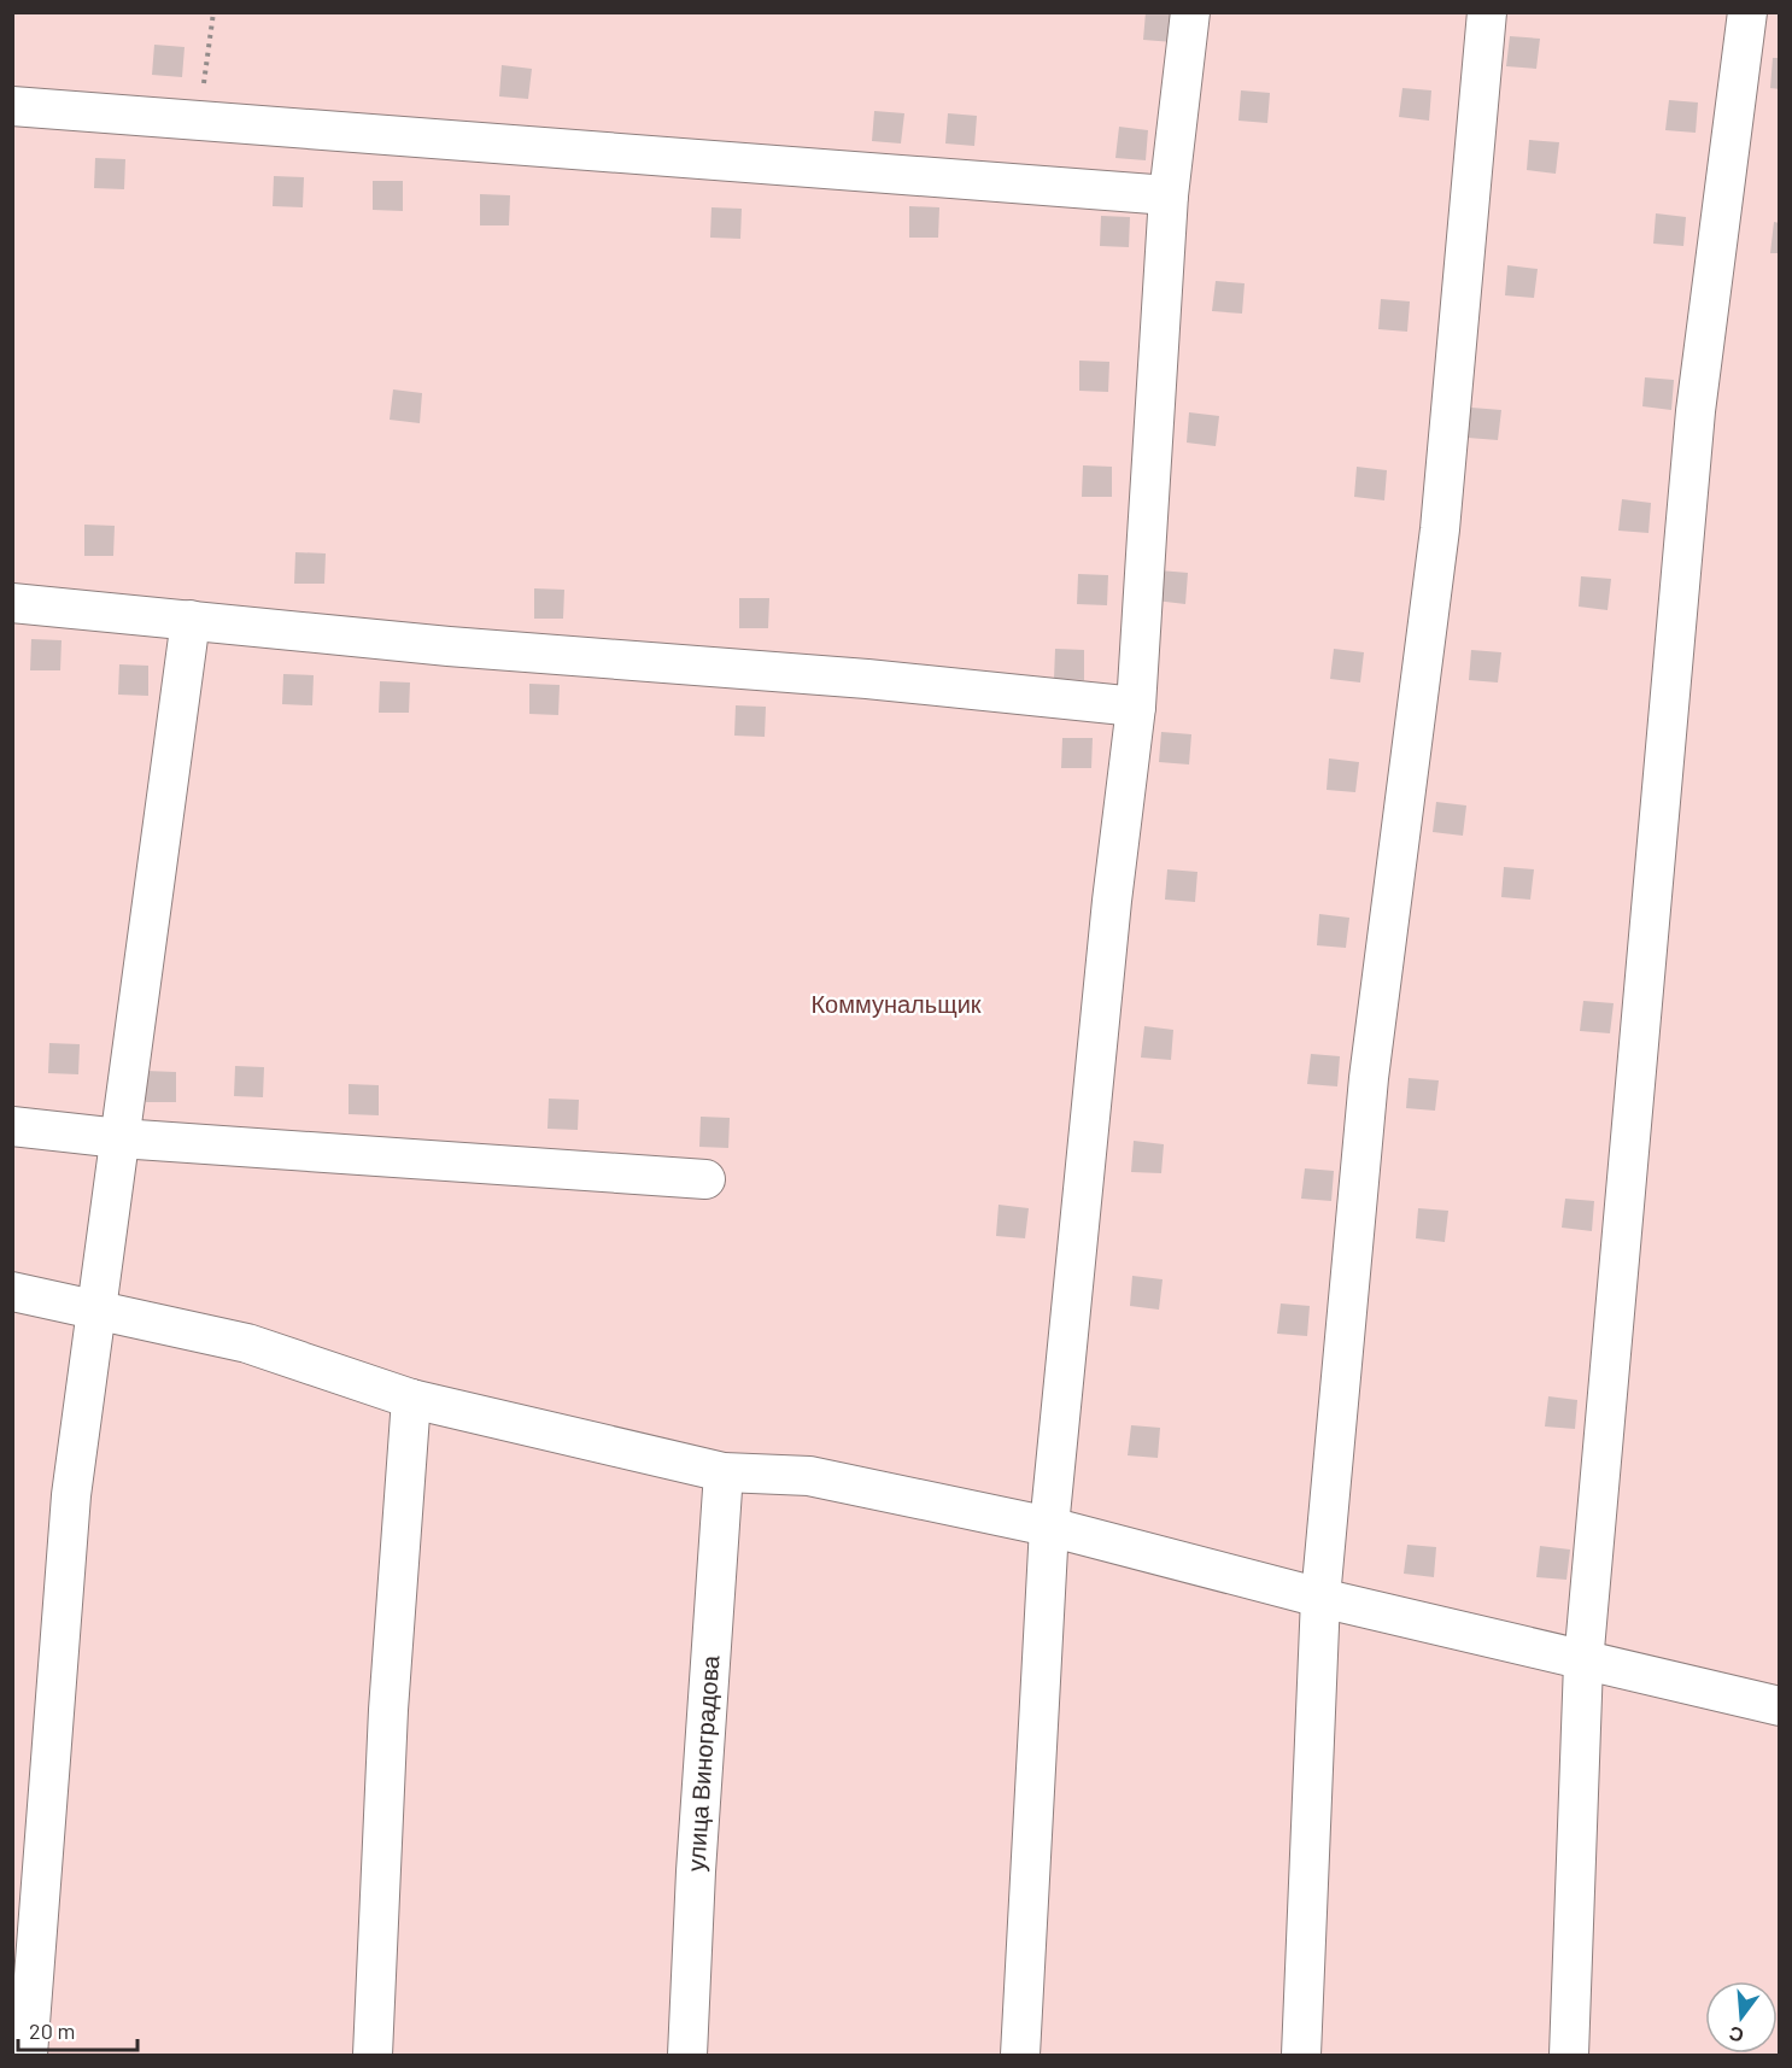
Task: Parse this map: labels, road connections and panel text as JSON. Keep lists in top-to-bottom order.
{
  "streets": {
    "street": ["улица Виноградова"]
  },
  "parks": ["Коммунальщик"],
  "scale_bar": "20 m",
  "north": "bottom"
}
